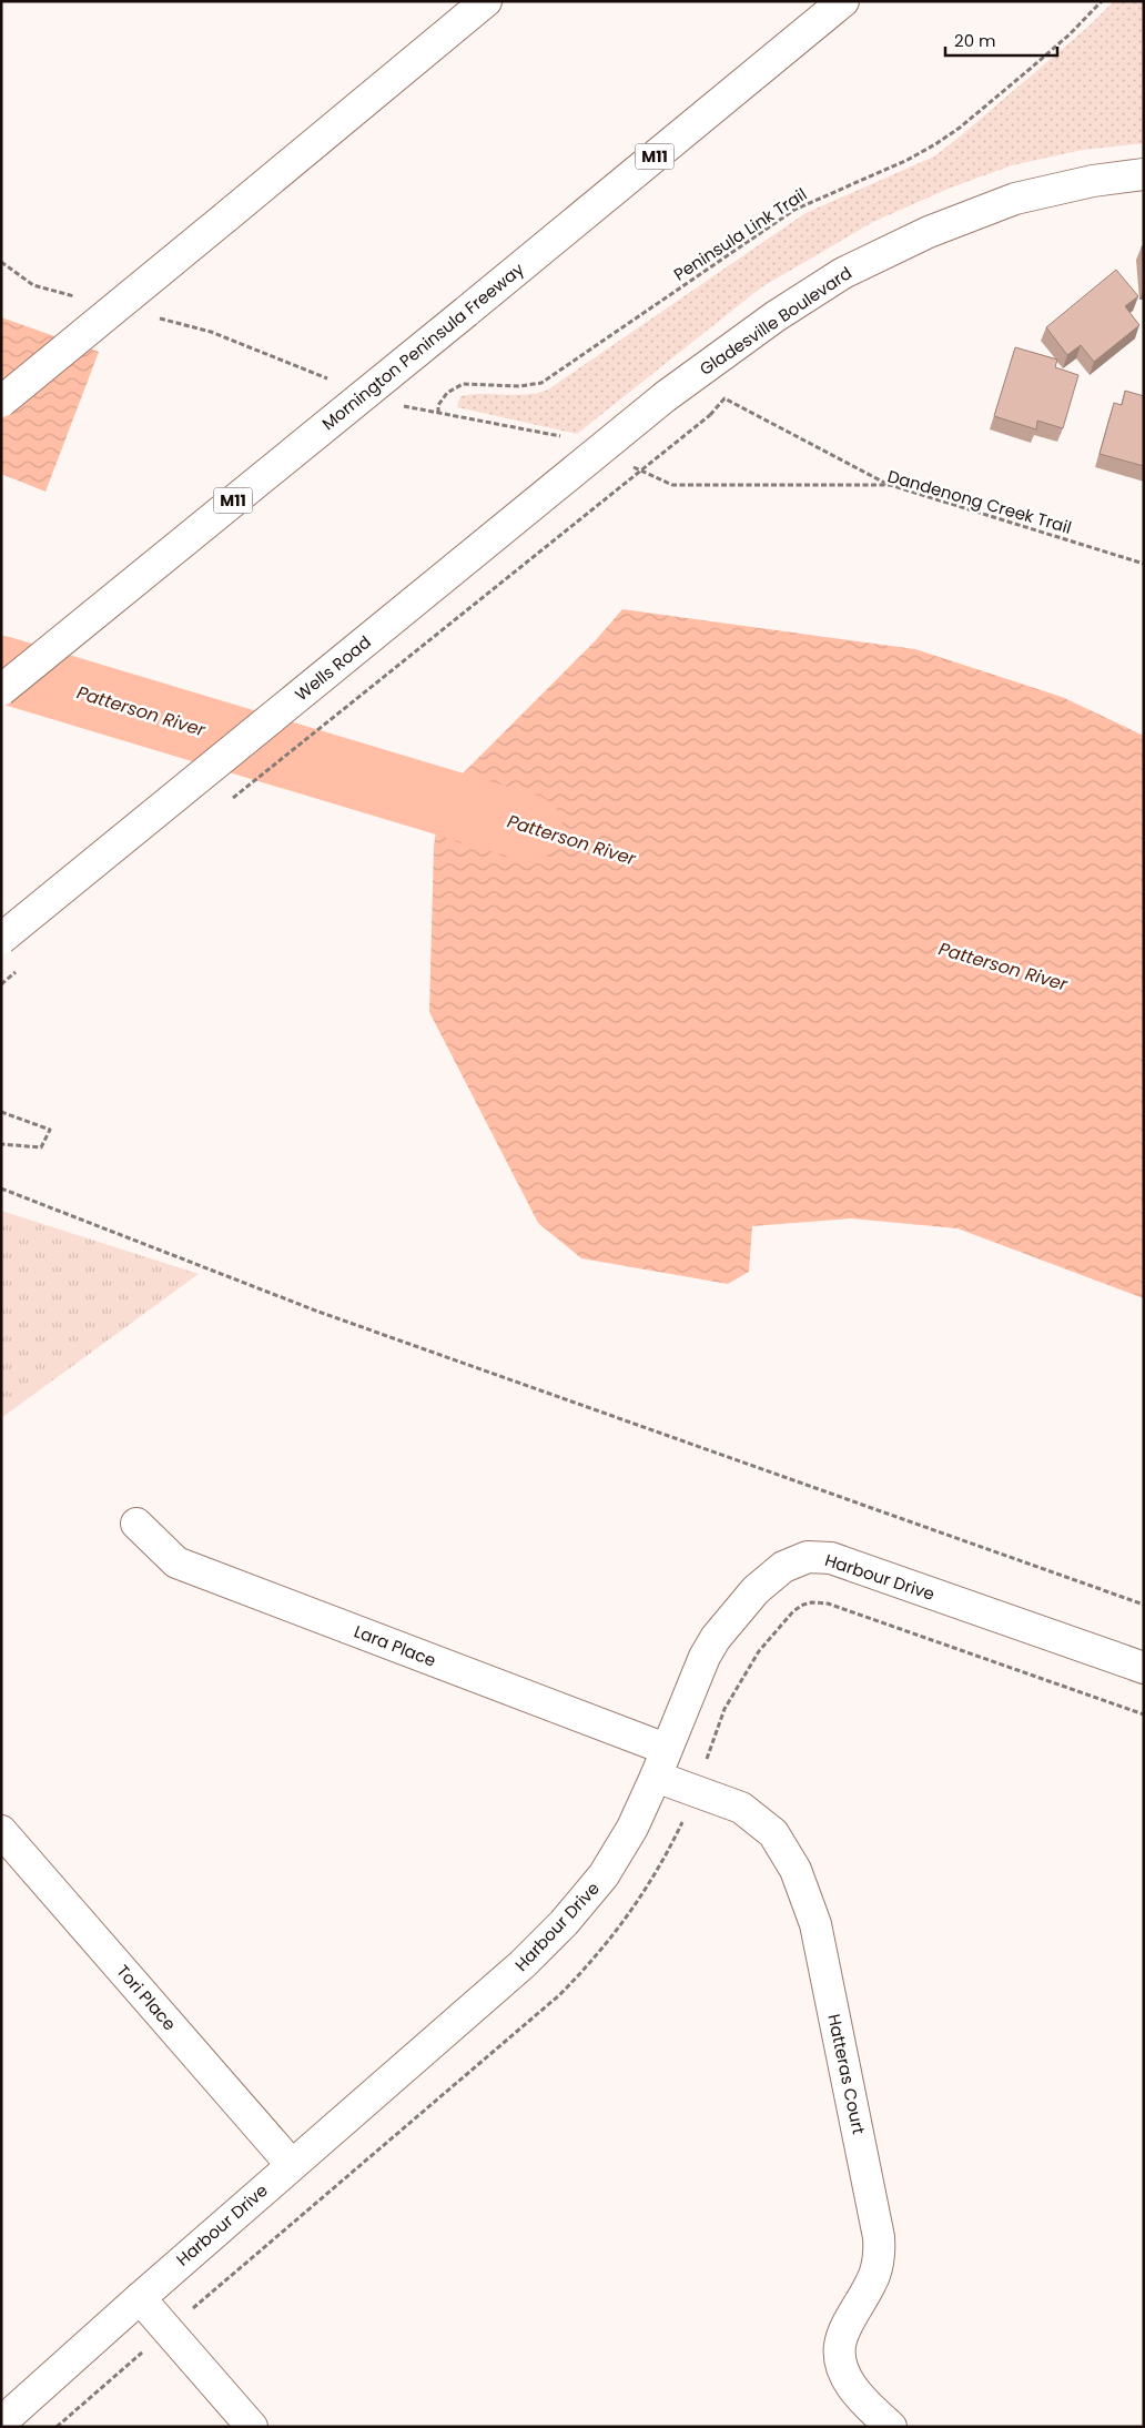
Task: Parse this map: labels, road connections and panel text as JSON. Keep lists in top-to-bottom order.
{
  "streets": {
    "main road": [
      "M11",
      "Gladesville Boulevard",
      "Mornington Peninsula Freeway",
      "Wells Road",
      "Harbour Drive",
      "Lara Place",
      "Tori Place",
      "Hatteras Court"
    ],
    "path": ["Peninsula Link Trail", "Dandenong Creek Trail"]
  },
  "crossings": [
    ["Gladesville Boulevard", "Wells Road"],
    ["Harbour Drive", "Lara Place"],
    ["Harbour Drive", "Tori Place"],
    ["Harbour Drive", "Hatteras Court"]
  ],
  "water": ["Patterson River"],
  "scale_bar": "20 m"
}
